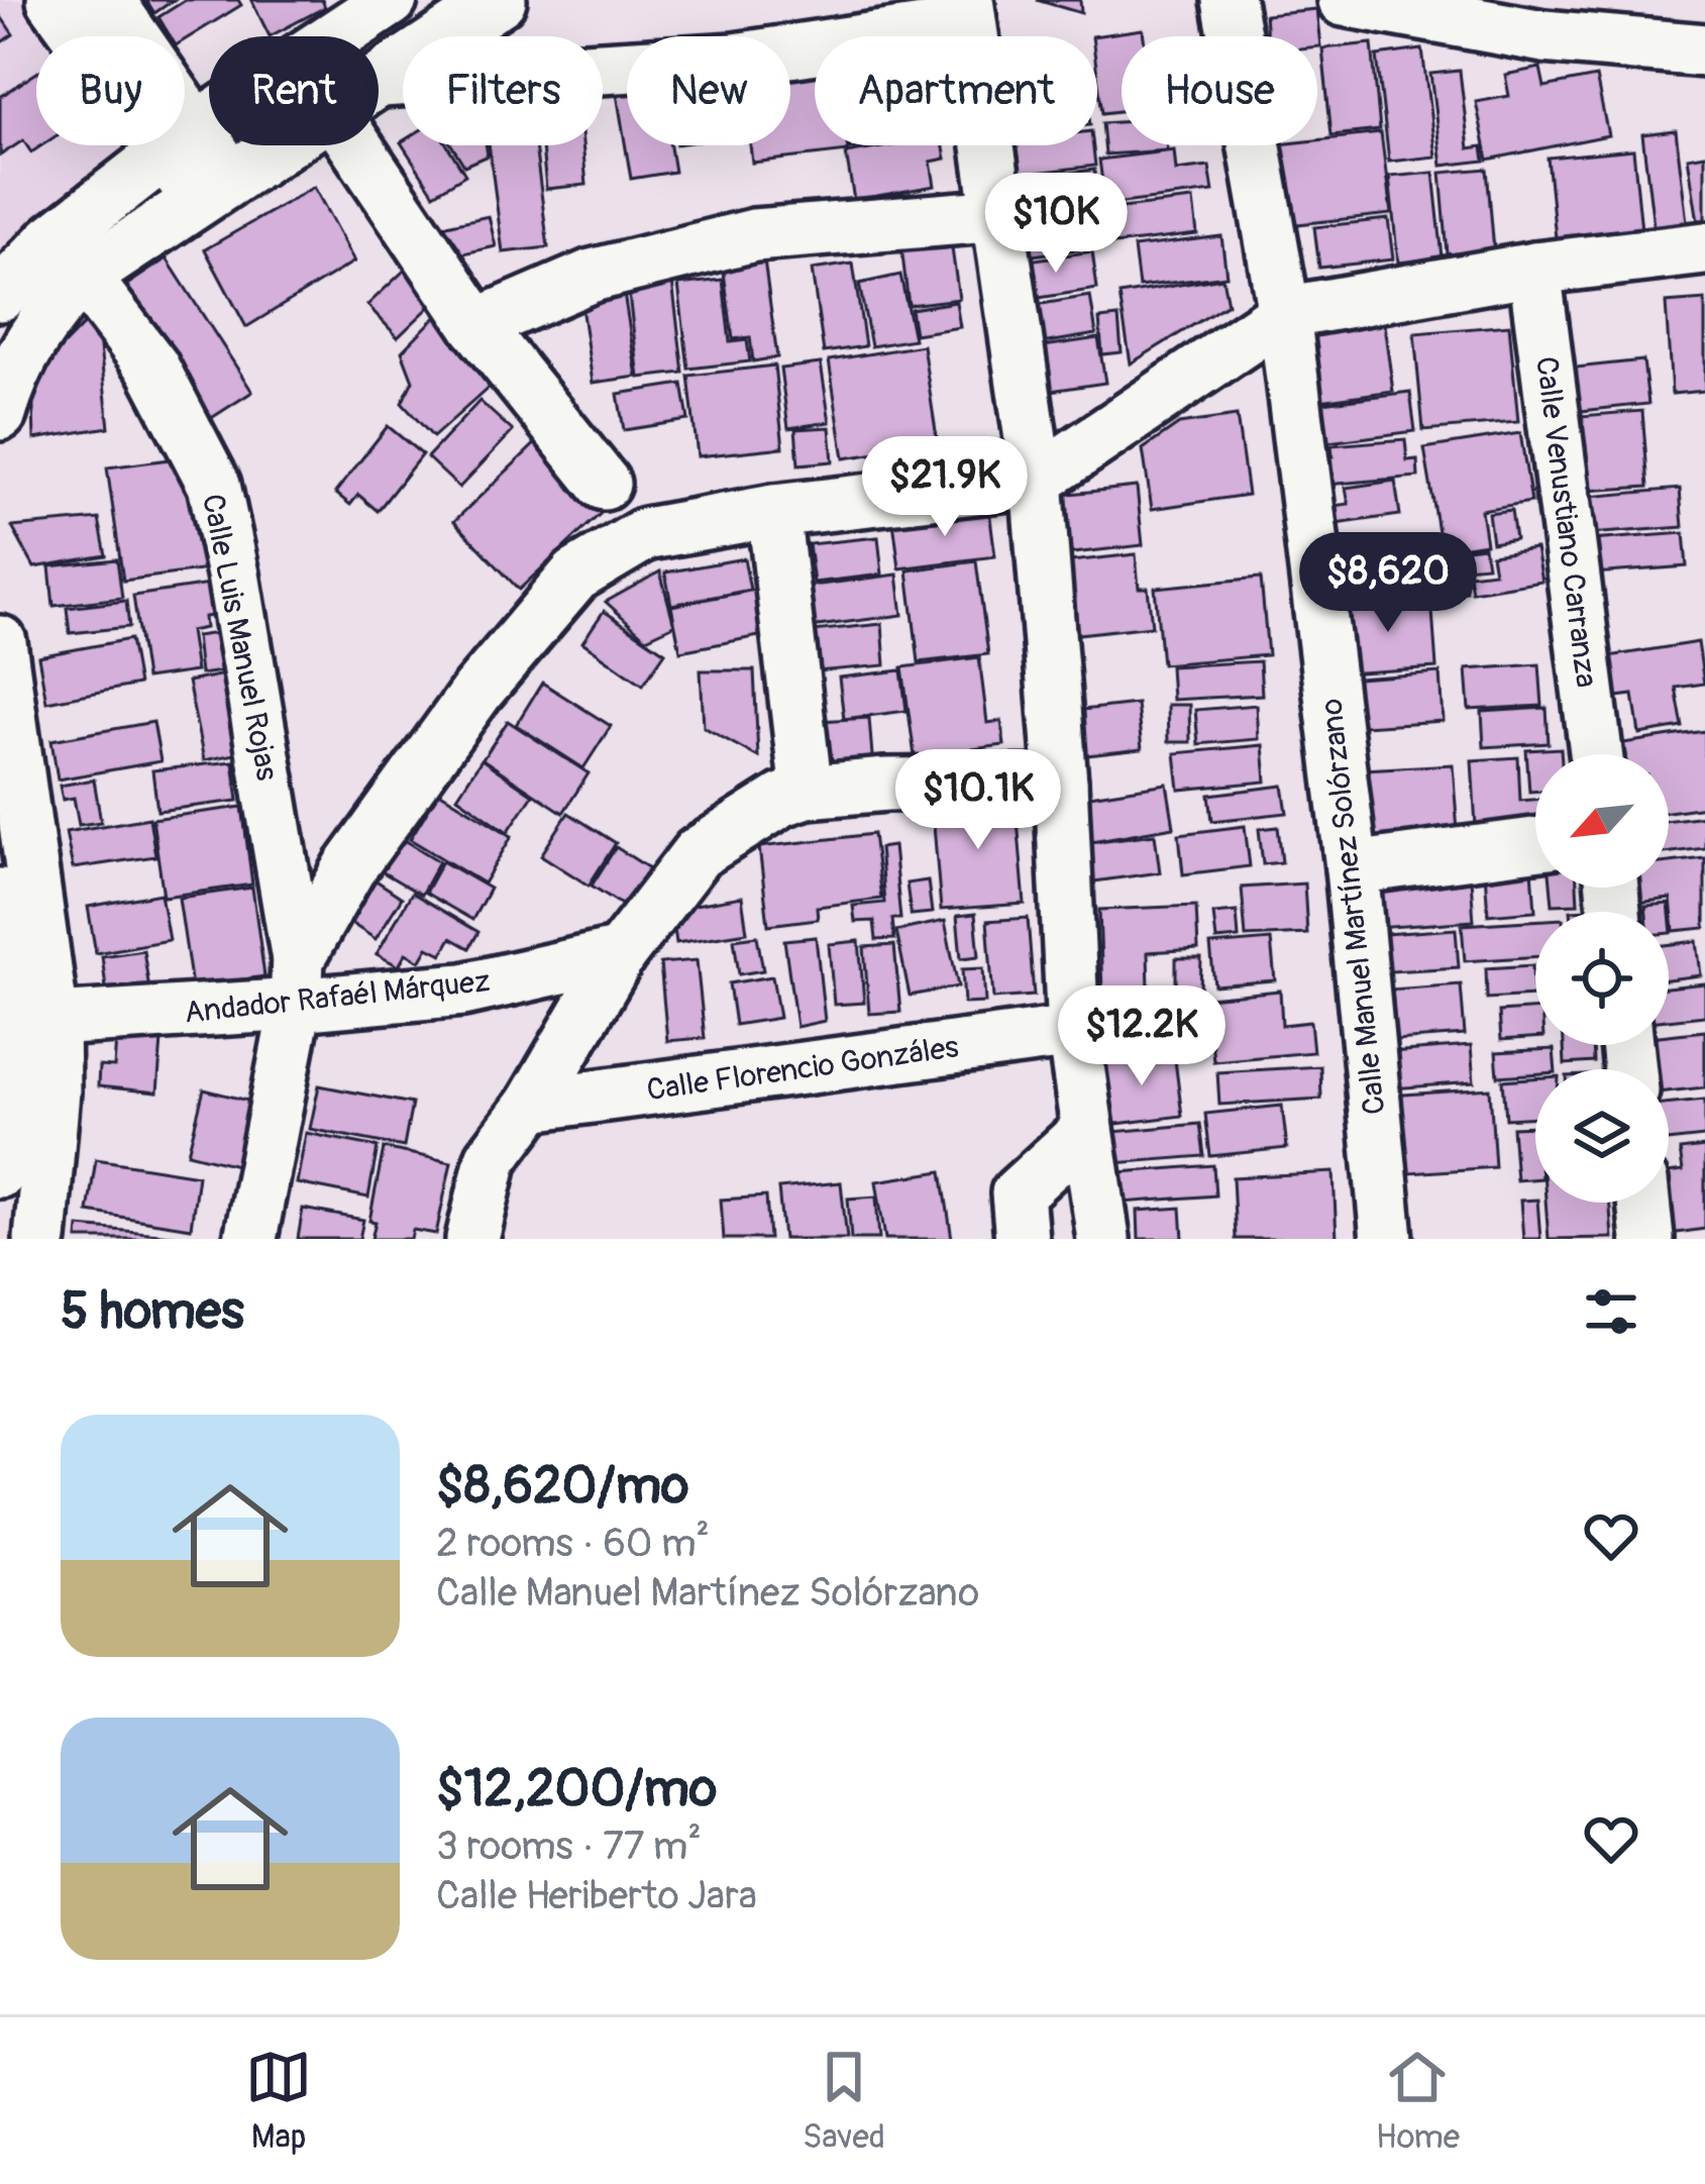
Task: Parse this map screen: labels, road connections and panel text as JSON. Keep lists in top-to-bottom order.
{
  "streets": {
    "street": [
      "Calle Venustiano Carranza",
      "Calle Luis Manuel Rojas",
      "Calle Manuel Martínez Solórzano",
      "Andador Rafaél Márquez",
      "Calle Florencio Gonzáles"
    ]
  },
  "crossings": [
    ["Calle Luis Manuel Rojas", "Andador Rafaél Márquez"]
  ],
  "north": "bottom left",
  "page": {
    "chip": [
      "Buy",
      "Rent",
      "Filters",
      "New",
      "Apartment",
      "House"
    ],
    "price": [
      "$10K",
      "$21.9K",
      "$8,620",
      "$10.1K",
      "$12.2K"
    ],
    "heading": "5 homes",
    "list": [
      {
        "name": "$8,620/mo",
        "note": "2 rooms · 60 m² · Calle Manuel Martínez Solórzano"
      },
      {
        "name": "$12,200/mo",
        "note": "3 rooms · 77 m² · Calle Heriberto Jara"
      }
    ],
    "tabs": ["Map", "Saved", "Home"]
  }
}
